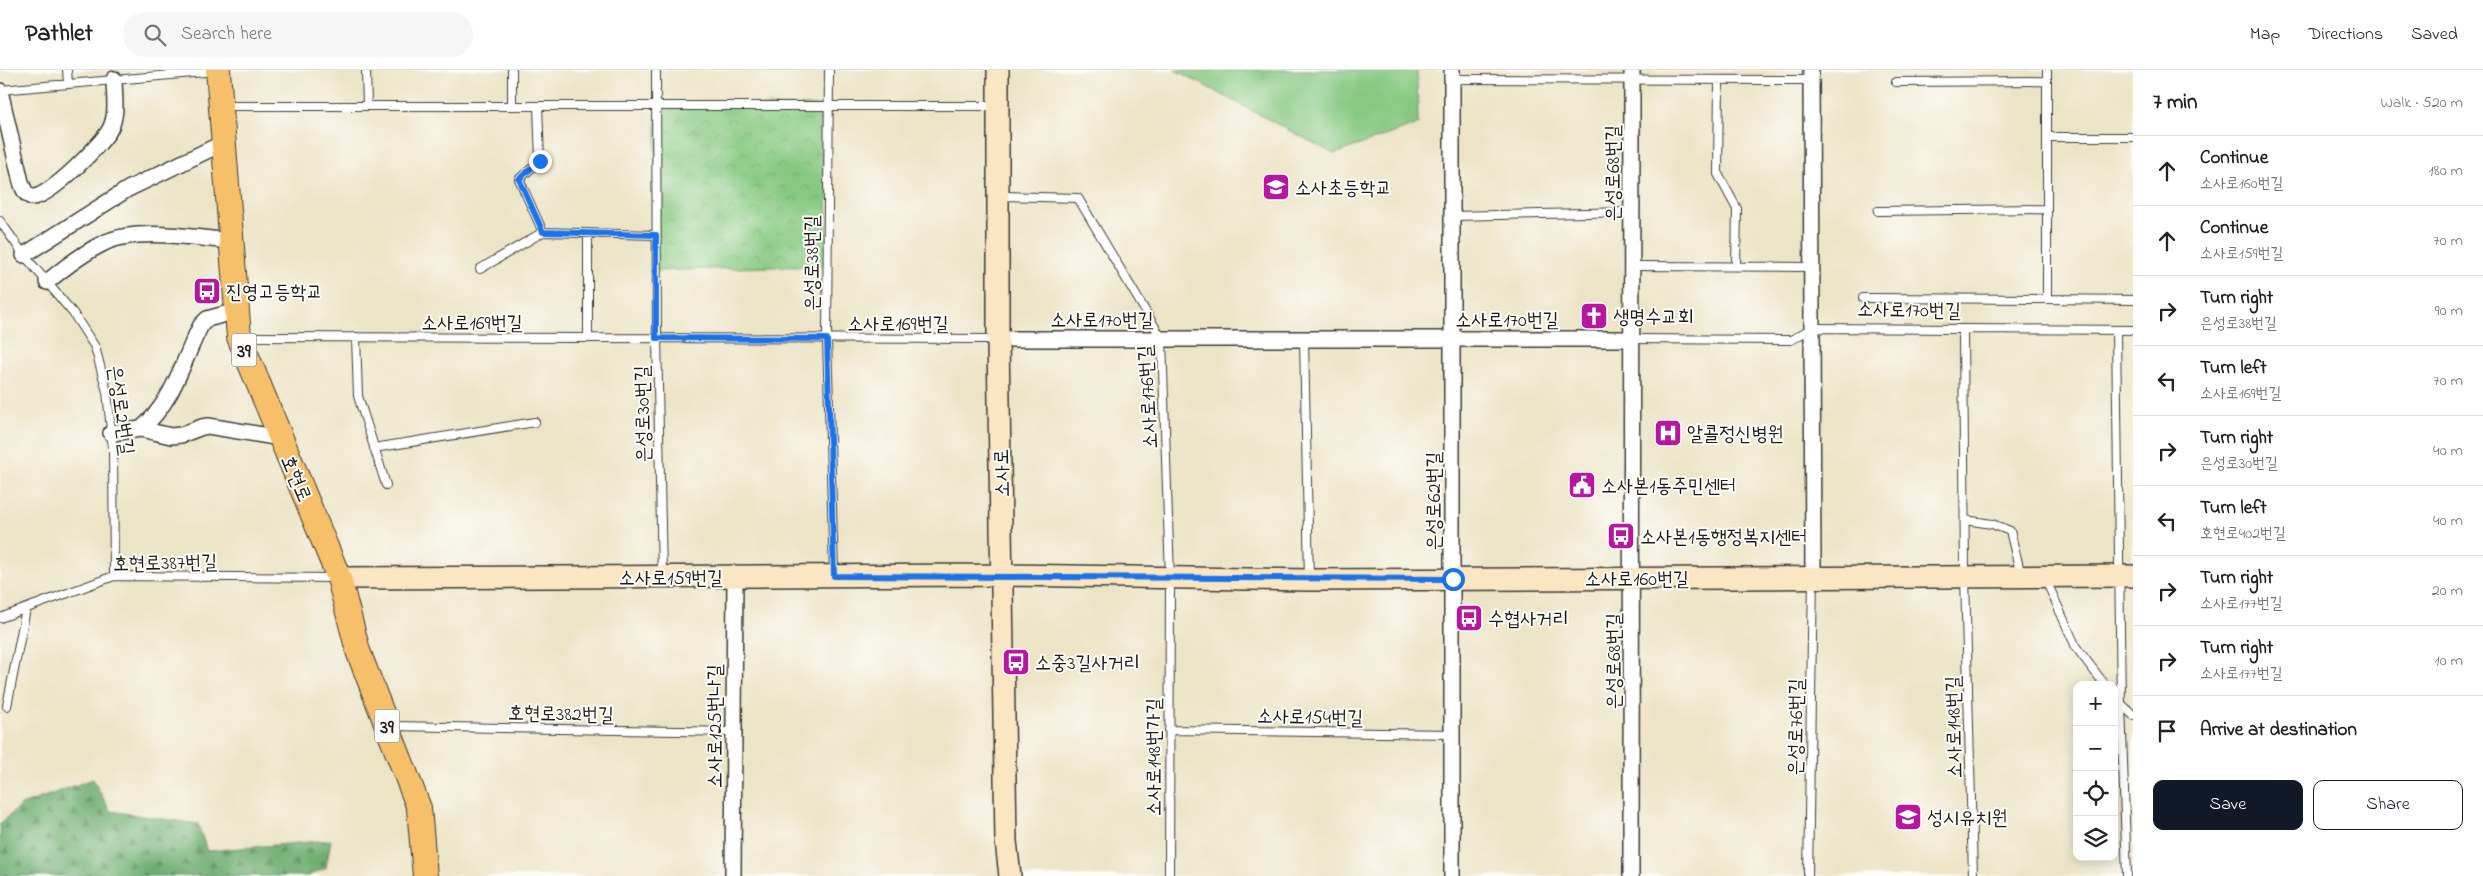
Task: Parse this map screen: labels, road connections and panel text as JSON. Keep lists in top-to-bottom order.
{
  "streets": {
    "main road": ["39", "호현로"],
    "street": [
      "은성로68번길",
      "소사로170번길",
      "소사로",
      "은성로62번길",
      "소사로159번길",
      "소사로160번길",
      "소사로125번나길"
    ],
    "lane": [
      "은성로38번길",
      "소사로169번길",
      "소사로176번길",
      "은성로2번길",
      "은성로30번길",
      "호현로387번길",
      "호현로382번길",
      "소사로154번길",
      "은성로76번길",
      "소사로148번길",
      "소사로148번가길"
    ]
  },
  "crossings": [
    ["은성로68번길", "소사로170번길"],
    ["은성로68번길", "소사로160번길"],
    ["은성로38번길", "소사로169번길"],
    ["은성로38번길", "소사로159번길"],
    ["소사로170번길", "소사로169번길"],
    ["소사로170번길", "소사로176번길"],
    ["소사로170번길", "소사로"],
    ["소사로170번길", "은성로62번길"],
    ["소사로169번길", "은성로30번길"],
    ["소사로169번길", "소사로"],
    ["소사로169번길", "호현로"],
    ["소사로176번길", "소사로"],
    ["소사로176번길", "소사로160번길"],
    ["소사로176번길", "소사로148번가길"],
    ["은성로2번길", "호현로387번길"],
    ["은성로30번길", "소사로159번길"],
    ["소사로", "소사로159번길"],
    ["소사로", "소사로160번길"],
    ["호현로", "호현로387번길"],
    ["호현로", "소사로159번길"],
    ["호현로", "호현로382번길"],
    ["은성로62번길", "소사로160번길"],
    ["은성로62번길", "소사로154번길"],
    ["호현로387번길", "소사로159번길"],
    ["소사로159번길", "소사로160번길"],
    ["소사로159번길", "소사로125번나길"],
    ["소사로160번길", "은성로76번길"],
    ["소사로160번길", "소사로148번길"],
    ["소사로160번길", "소사로148번가길"],
    ["호현로382번길", "소사로125번나길"],
    ["소사로154번길", "소사로148번가길"]
  ],
  "places": {
    "school or university": ["소사초등학교", "성시유치원"],
    "bus stop": [
      "진영고등학교",
      "소사본1동행정복지센터",
      "수협사거리",
      "소중3길사거리"
    ],
    "church": ["생명수교회"],
    "hospital": ["알콜정신병원"],
    "public building": ["소사본1동주민센터"]
  },
  "page": {
    "header": "Pathlet",
    "search": "Search here",
    "nav": ["Map", "Directions", "Saved"],
    "heading": ["7 min", "Walk · 520 m"],
    "list": [
      ["Continue", "소사로160번길", "180 m"],
      ["Continue", "소사로159번길", "70 m"],
      ["Turn right", "은성로38번길", "90 m"],
      ["Turn left", "소사로169번길", "70 m"],
      ["Turn right", "은성로30번길", "40 m"],
      ["Turn left", "호현로402번길", "40 m"],
      ["Turn right", "소사로177번길", "20 m"],
      ["Turn right", "소사로177번길", "10 m"],
      "Arrive at destination"
    ],
    "map_buttons": ["+", "−"],
    "buttons": ["Save", "Share"]
  }
}
